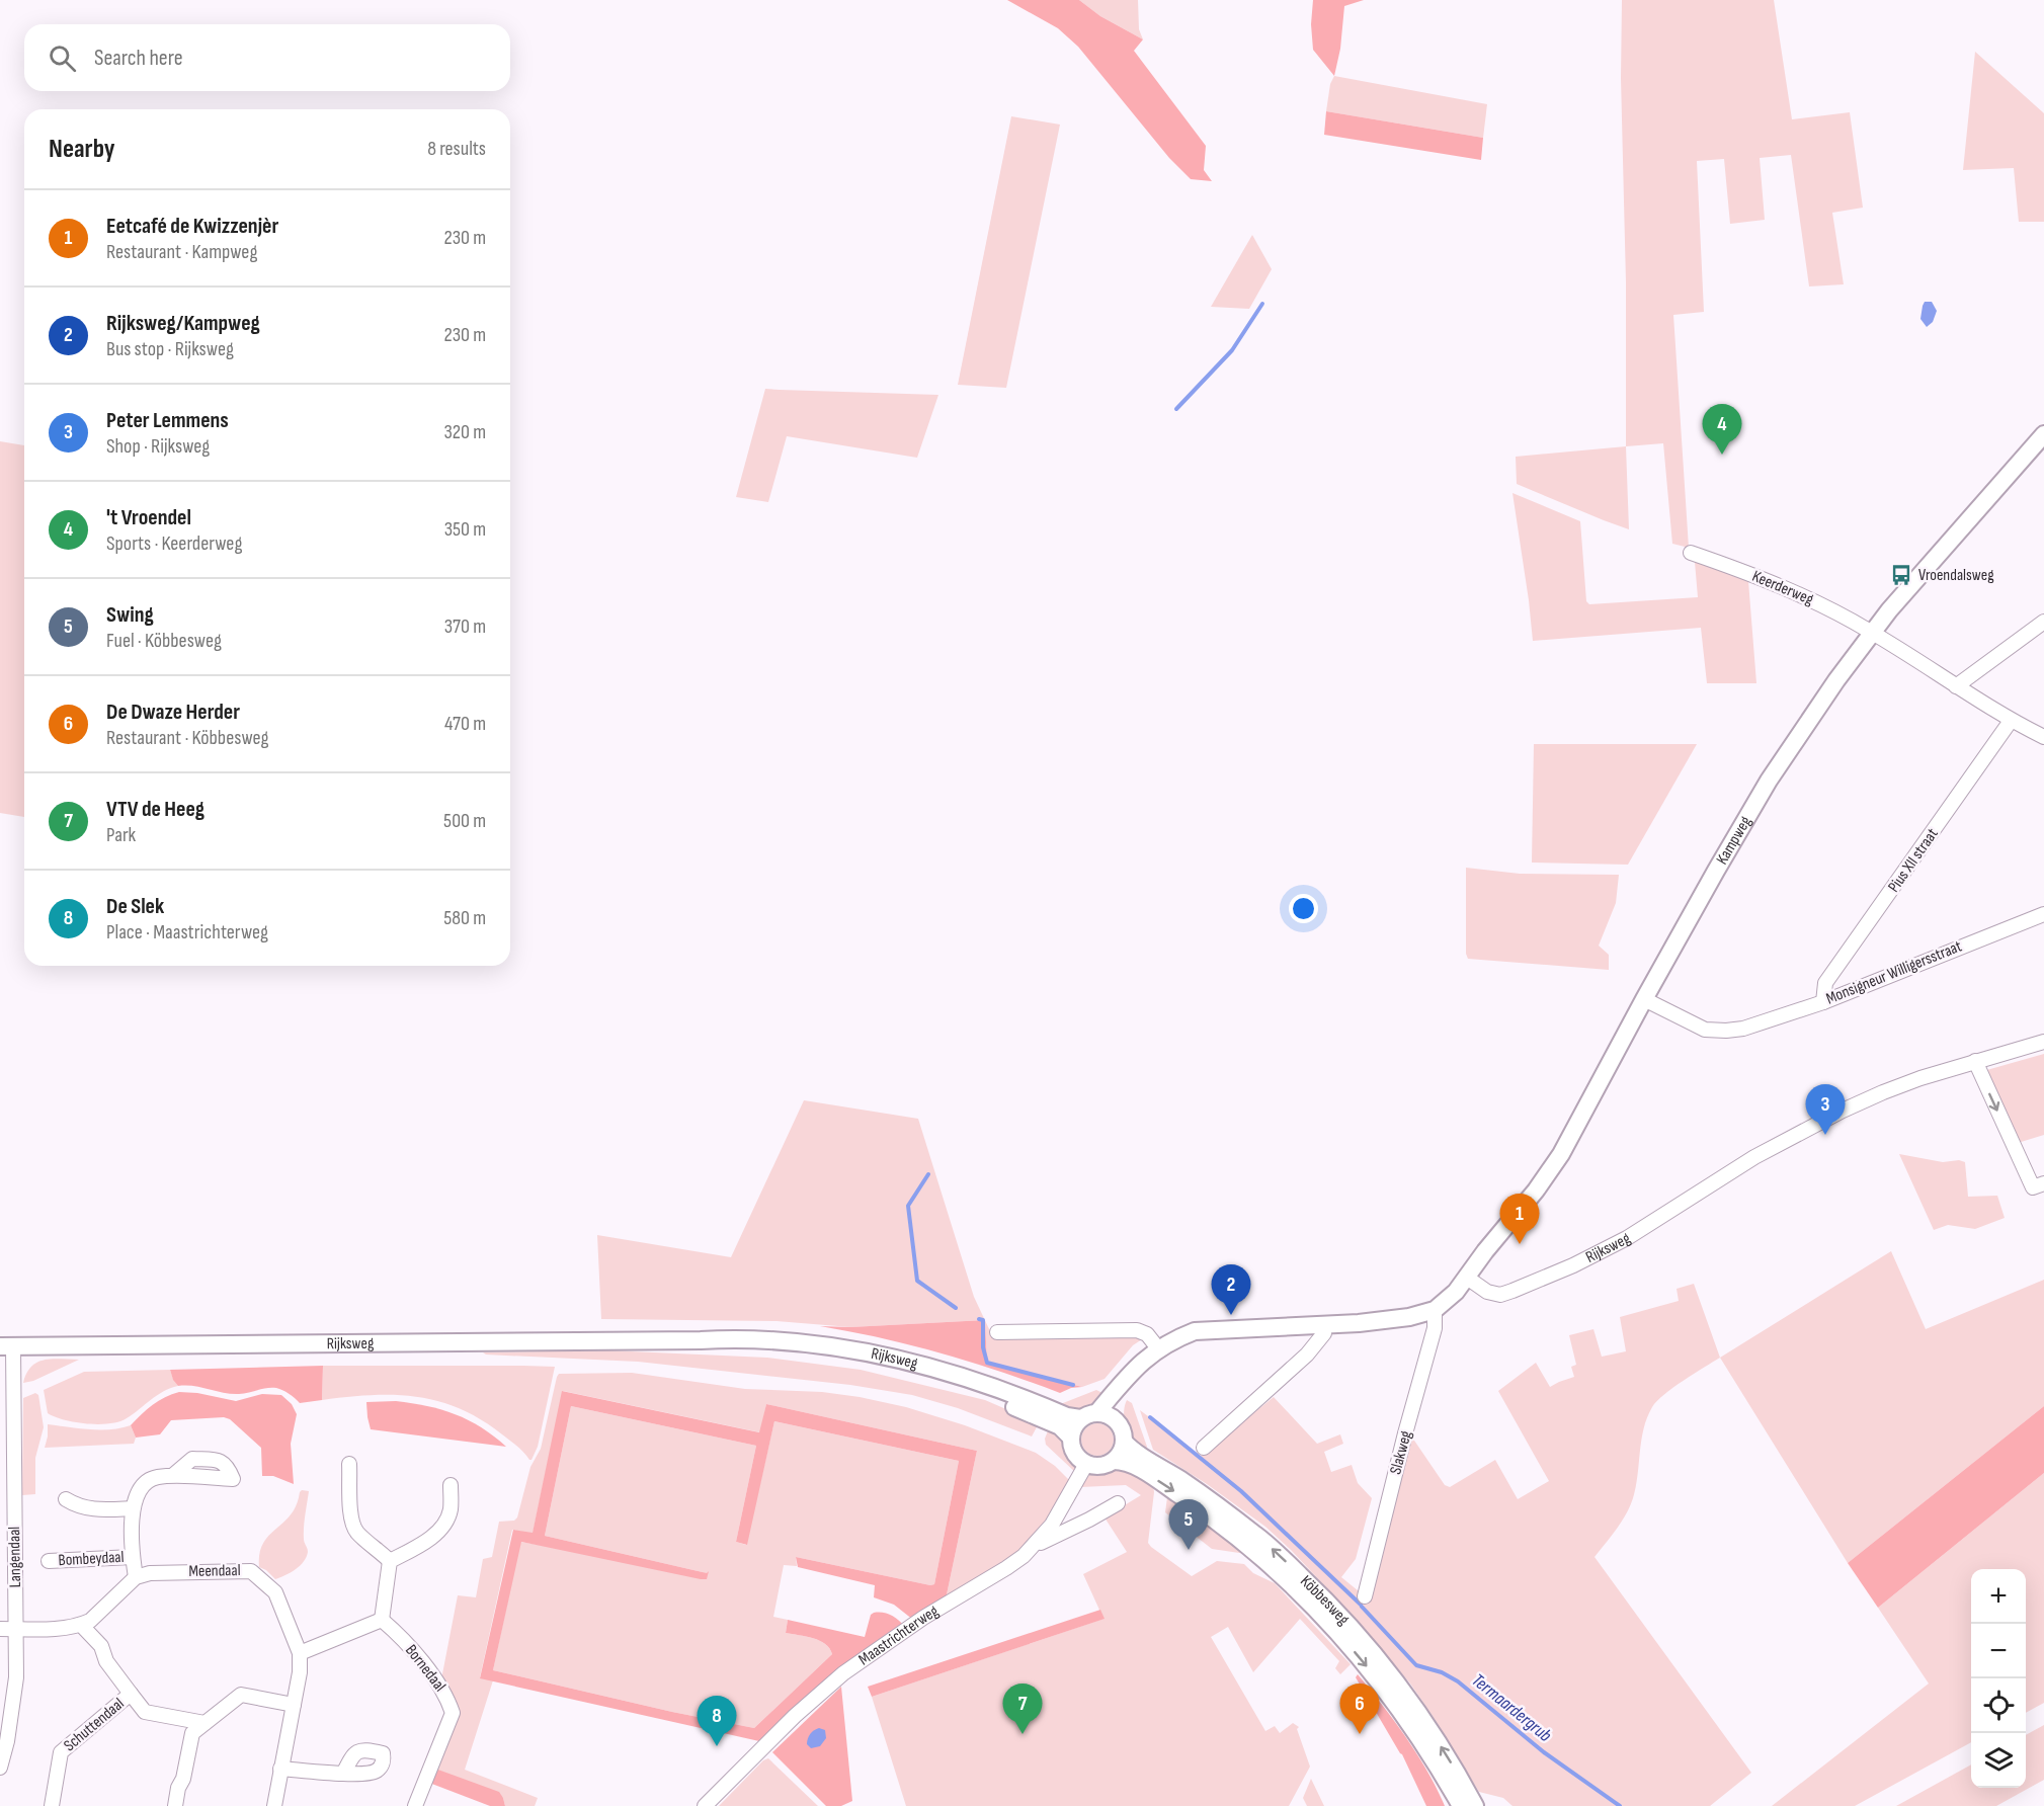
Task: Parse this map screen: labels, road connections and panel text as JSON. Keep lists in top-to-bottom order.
{
  "streets": {
    "main road": ["Kampweg", "Rijksweg", "Köbbesweg"],
    "street": [
      "Keerderweg",
      "Pius XII straat",
      "Monsigneur Willigersstraat",
      "Slakweg",
      "Langendaal",
      "Bombeydaal",
      "Meendaal",
      "Maastrichterweg",
      "Bornedaal",
      "Schuttendaal"
    ]
  },
  "crossings": [
    ["Keerderweg", "Kampweg"],
    ["Kampweg", "Monsigneur Willigersstraat"],
    ["Kampweg", "Rijksweg"],
    ["Pius XII straat", "Monsigneur Willigersstraat"],
    ["Rijksweg", "Langendaal"],
    ["Rijksweg", "Köbbesweg"],
    ["Rijksweg", "Maastrichterweg"],
    ["Bombeydaal", "Meendaal"],
    ["Köbbesweg", "Maastrichterweg"]
  ],
  "water": ["Termaardergrub"],
  "places": {
    "bus stop": ["Vroendalsweg"]
  },
  "page": {
    "search": "Search here",
    "heading": ["Nearby", "8 results"],
    "list": [
      {
        "mark": "1",
        "name": "Eetcafé de Kwizzenjèr",
        "note": "Restaurant · Kampweg",
        "value": "230 m"
      },
      {
        "mark": "2",
        "name": "Rijksweg/Kampweg",
        "note": "Bus stop · Rijksweg",
        "value": "230 m"
      },
      {
        "mark": "3",
        "name": "Peter Lemmens",
        "note": "Shop · Rijksweg",
        "value": "320 m"
      },
      {
        "mark": "4",
        "name": "'t Vroendel",
        "note": "Sports · Keerderweg",
        "value": "350 m"
      },
      {
        "mark": "5",
        "name": "Swing",
        "note": "Fuel · Köbbesweg",
        "value": "370 m"
      },
      {
        "mark": "6",
        "name": "De Dwaze Herder",
        "note": "Restaurant · Köbbesweg",
        "value": "470 m"
      },
      {
        "mark": "7",
        "name": "VTV de Heeg",
        "note": "Park",
        "value": "500 m"
      },
      {
        "mark": "8",
        "name": "De Slek",
        "note": "Place · Maastrichterweg",
        "value": "580 m"
      }
    ],
    "pins": [
      "4",
      "3",
      "1",
      "2",
      "5",
      "6",
      "7",
      "8"
    ],
    "map_buttons": ["+", "−"]
  }
}
